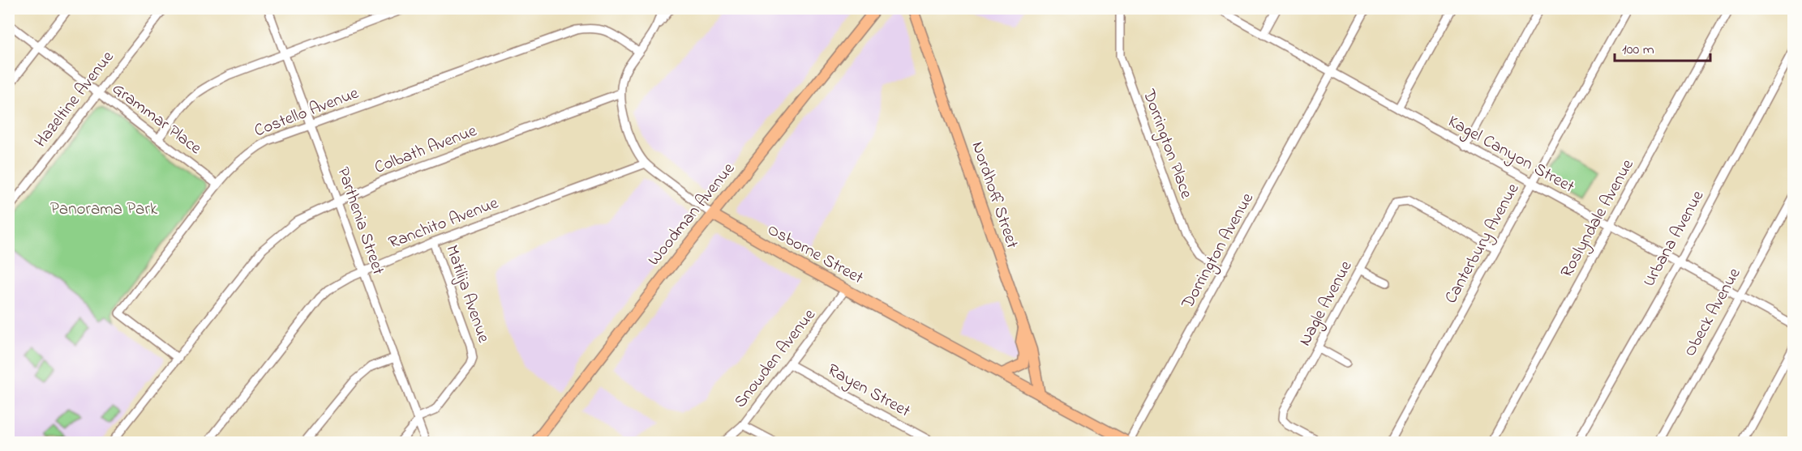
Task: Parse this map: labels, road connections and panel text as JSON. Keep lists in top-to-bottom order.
{
  "streets": {
    "main road": ["Nordhoff Street", "Woodman Avenue", "Osborne Street"],
    "street": [
      "Hazeltine Avenue",
      "Costello Avenue",
      "Grammar Place",
      "Dorrington Place",
      "Colbath Avenue",
      "Kagel Canyon Street",
      "Roslyndale Avenue",
      "Parthenia Street",
      "Ranchito Avenue",
      "Urbana Avenue",
      "Canterbury Avenue",
      "Dorrington Avenue",
      "Matilija Avenue",
      "Nagle Avenue",
      "Obeck Avenue",
      "Snowden Avenue",
      "Rayen Street"
    ]
  },
  "crossings": [
    ["Hazeltine Avenue", "Grammar Place"],
    ["Costello Avenue", "Grammar Place"],
    ["Costello Avenue", "Colbath Avenue"],
    ["Costello Avenue", "Parthenia Street"],
    ["Costello Avenue", "Osborne Street"],
    ["Dorrington Place", "Dorrington Avenue"],
    ["Colbath Avenue", "Parthenia Street"],
    ["Colbath Avenue", "Osborne Street"],
    ["Kagel Canyon Street", "Roslyndale Avenue"],
    ["Kagel Canyon Street", "Urbana Avenue"],
    ["Kagel Canyon Street", "Canterbury Avenue"],
    ["Kagel Canyon Street", "Dorrington Avenue"],
    ["Kagel Canyon Street", "Obeck Avenue"],
    ["Nordhoff Street", "Osborne Street"],
    ["Woodman Avenue", "Osborne Street"],
    ["Parthenia Street", "Ranchito Avenue"],
    ["Parthenia Street", "Matilija Avenue"],
    ["Ranchito Avenue", "Osborne Street"],
    ["Ranchito Avenue", "Matilija Avenue"],
    ["Canterbury Avenue", "Nagle Avenue"],
    ["Dorrington Avenue", "Osborne Street"],
    ["Osborne Street", "Snowden Avenue"],
    ["Snowden Avenue", "Rayen Street"]
  ],
  "parks": ["Panorama Park"],
  "scale_bar": "100 m"
}
